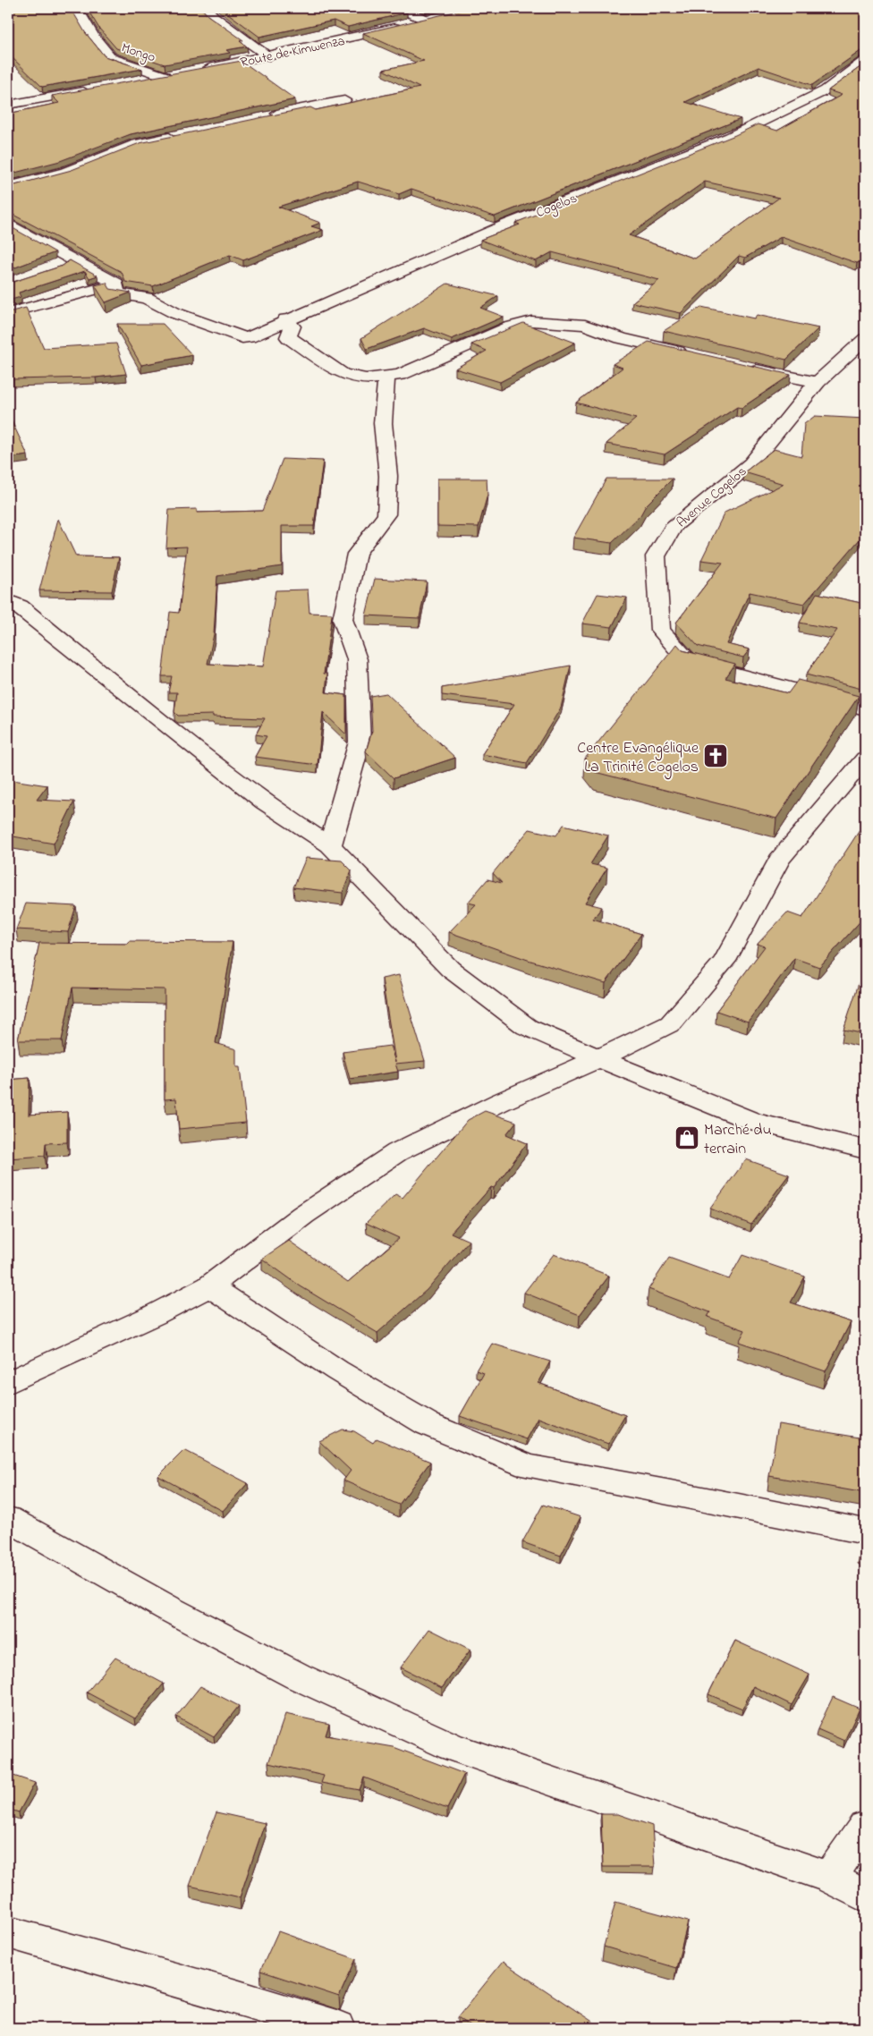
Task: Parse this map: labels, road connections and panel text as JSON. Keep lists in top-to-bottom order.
{
  "streets": {
    "street": [
      "Route de Kimwenza",
      "Mongo",
      "Cogelos",
      "Avenue Cogelos"
    ]
  },
  "places": {
    "church": ["Centre Evangélique La Trinité Cogelos"],
    "shop": ["Marché du terrain"]
  }
}
